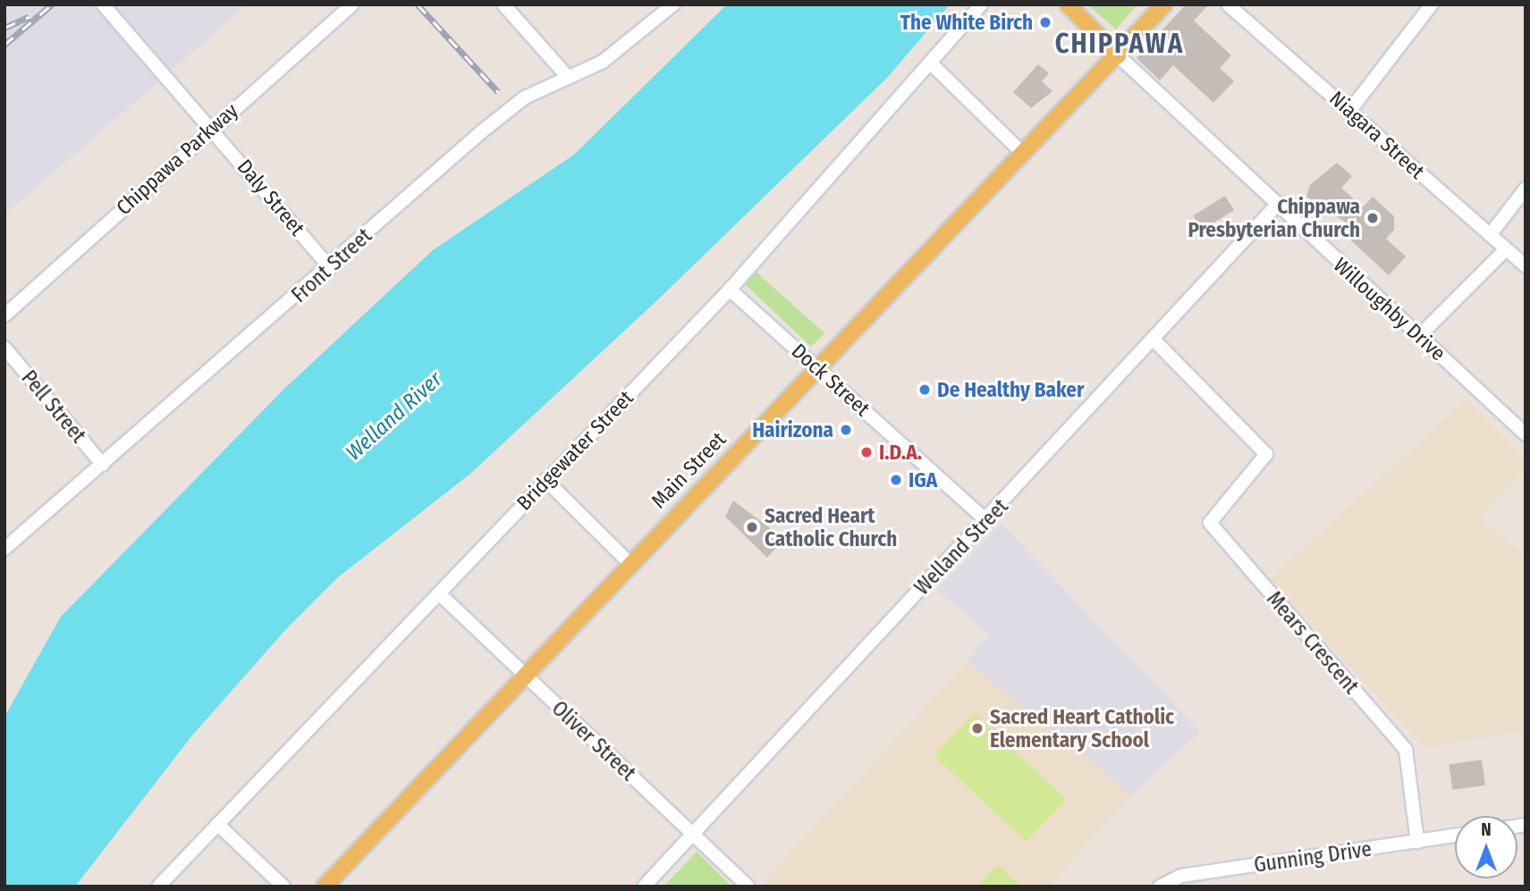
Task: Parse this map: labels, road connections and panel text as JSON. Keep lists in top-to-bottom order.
{
  "streets": {
    "main road": ["Main Street"],
    "street": [
      "Niagara Street",
      "Chippawa Parkway",
      "Daly Street",
      "Front Street",
      "Willoughby Drive",
      "Dock Street",
      "Pell Street",
      "Bridgewater Street",
      "Welland Street",
      "Mears Crescent",
      "Oliver Street",
      "Gunning Drive"
    ]
  },
  "crossings": [
    ["Chippawa Parkway", "Daly Street"],
    ["Daly Street", "Front Street"],
    ["Front Street", "Pell Street"],
    ["Willoughby Drive", "Main Street"],
    ["Willoughby Drive", "Welland Street"],
    ["Dock Street", "Bridgewater Street"],
    ["Dock Street", "Main Street"],
    ["Dock Street", "Welland Street"],
    ["Bridgewater Street", "Oliver Street"],
    ["Main Street", "Oliver Street"],
    ["Welland Street", "Mears Crescent"],
    ["Welland Street", "Oliver Street"],
    ["Mears Crescent", "Gunning Drive"]
  ],
  "districts": ["CHIPPAWA"],
  "water": ["Welland River"],
  "places": [
    "The White Birch",
    "Chippawa Presbyterian Church",
    "De Healthy Baker",
    "Hairizona",
    "I.D.A.",
    "IGA",
    "Sacred Heart Catholic Church",
    "Sacred Heart Catholic Elementary School"
  ],
  "north": "top"
}
